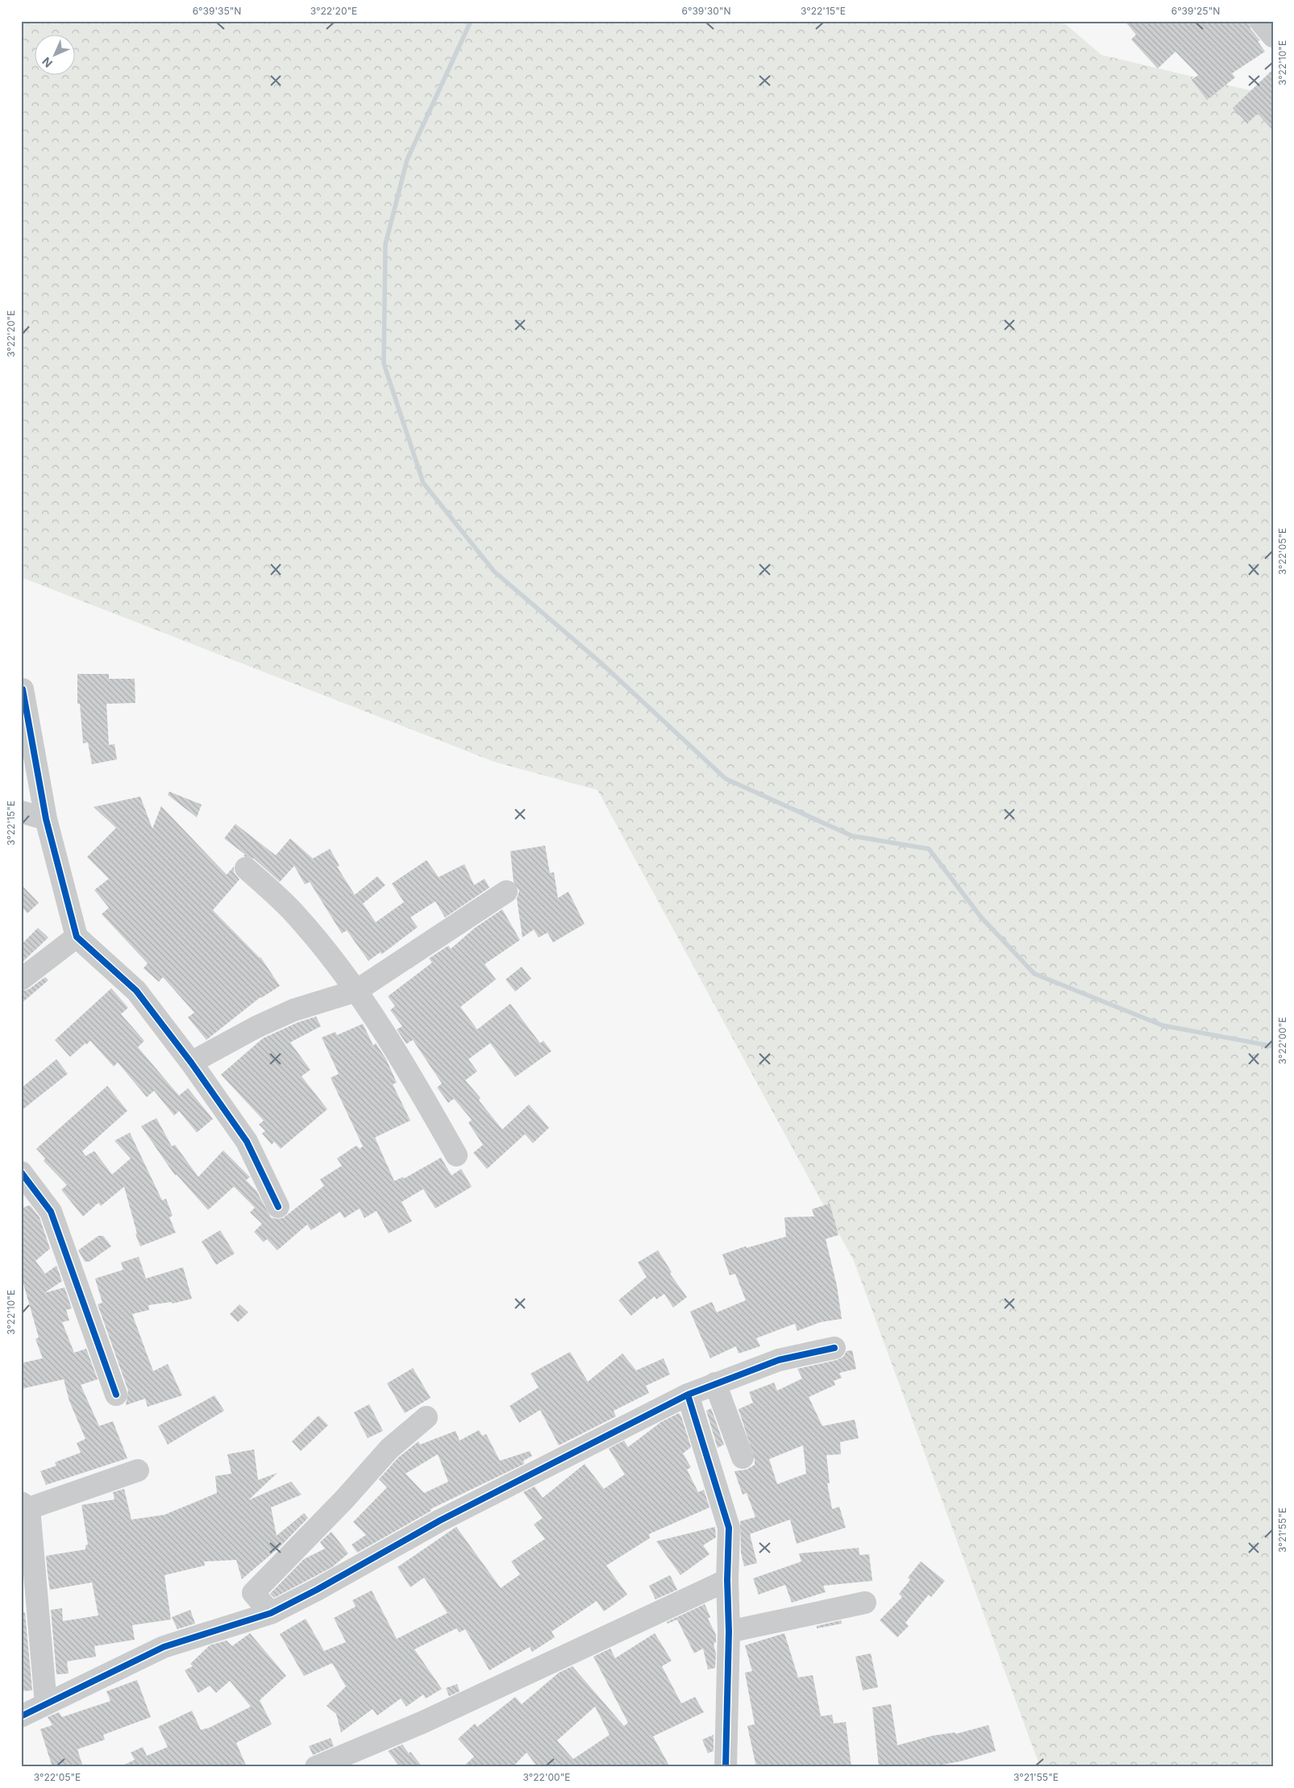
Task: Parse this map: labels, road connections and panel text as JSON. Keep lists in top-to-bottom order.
{
  "north": "bottom left",
  "coordinates": [
    "6°39'35\"N",
    "3°22'20\"E",
    "6°39'30\"N",
    "3°22'15\"E",
    "6°39'25\"N",
    "3°22'10\"E",
    "3°22'05\"E",
    "3°22'00\"E",
    "3°21'55\"E"
  ]
}
